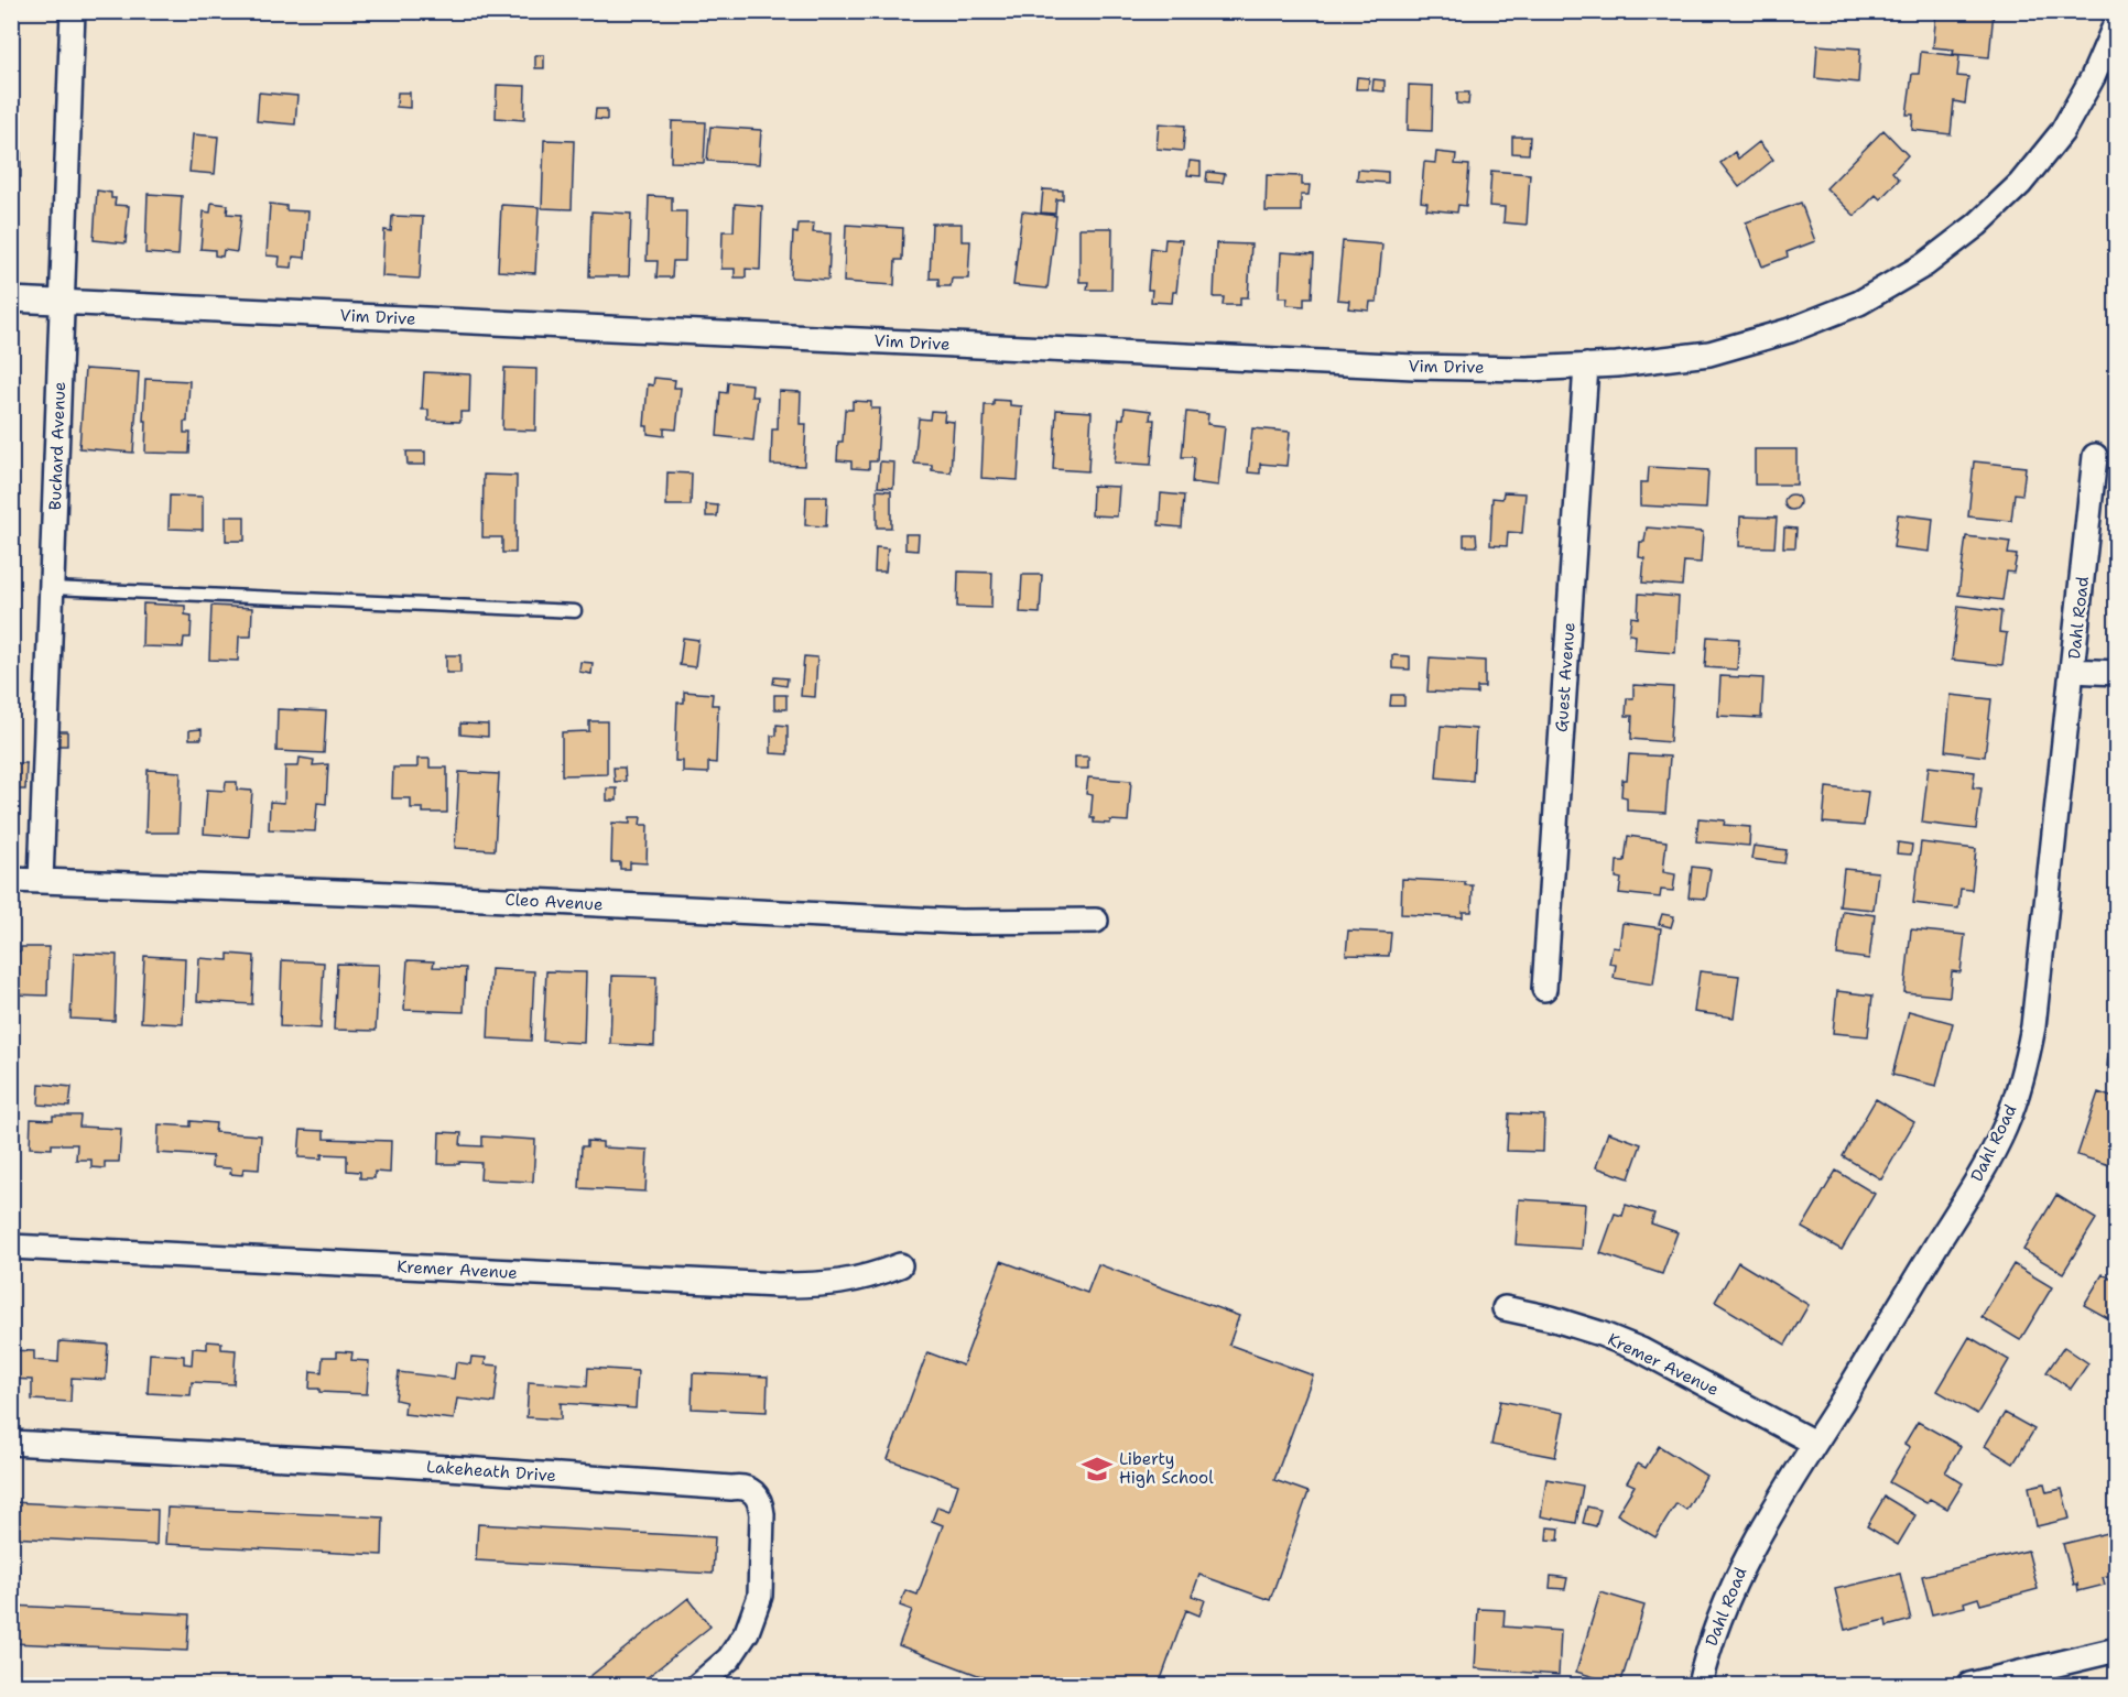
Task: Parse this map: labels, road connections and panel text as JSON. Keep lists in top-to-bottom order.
{
  "streets": {
    "street": [
      "Vim Drive",
      "Buchard Avenue",
      "Dahl Road",
      "Guest Avenue",
      "Cleo Avenue",
      "Kremer Avenue",
      "Lakeheath Drive"
    ]
  },
  "crossings": [
    ["Vim Drive", "Buchard Avenue"],
    ["Vim Drive", "Guest Avenue"],
    ["Buchard Avenue", "Cleo Avenue"],
    ["Dahl Road", "Kremer Avenue"]
  ],
  "places": {
    "school or university": ["Liberty High School"]
  }
}
